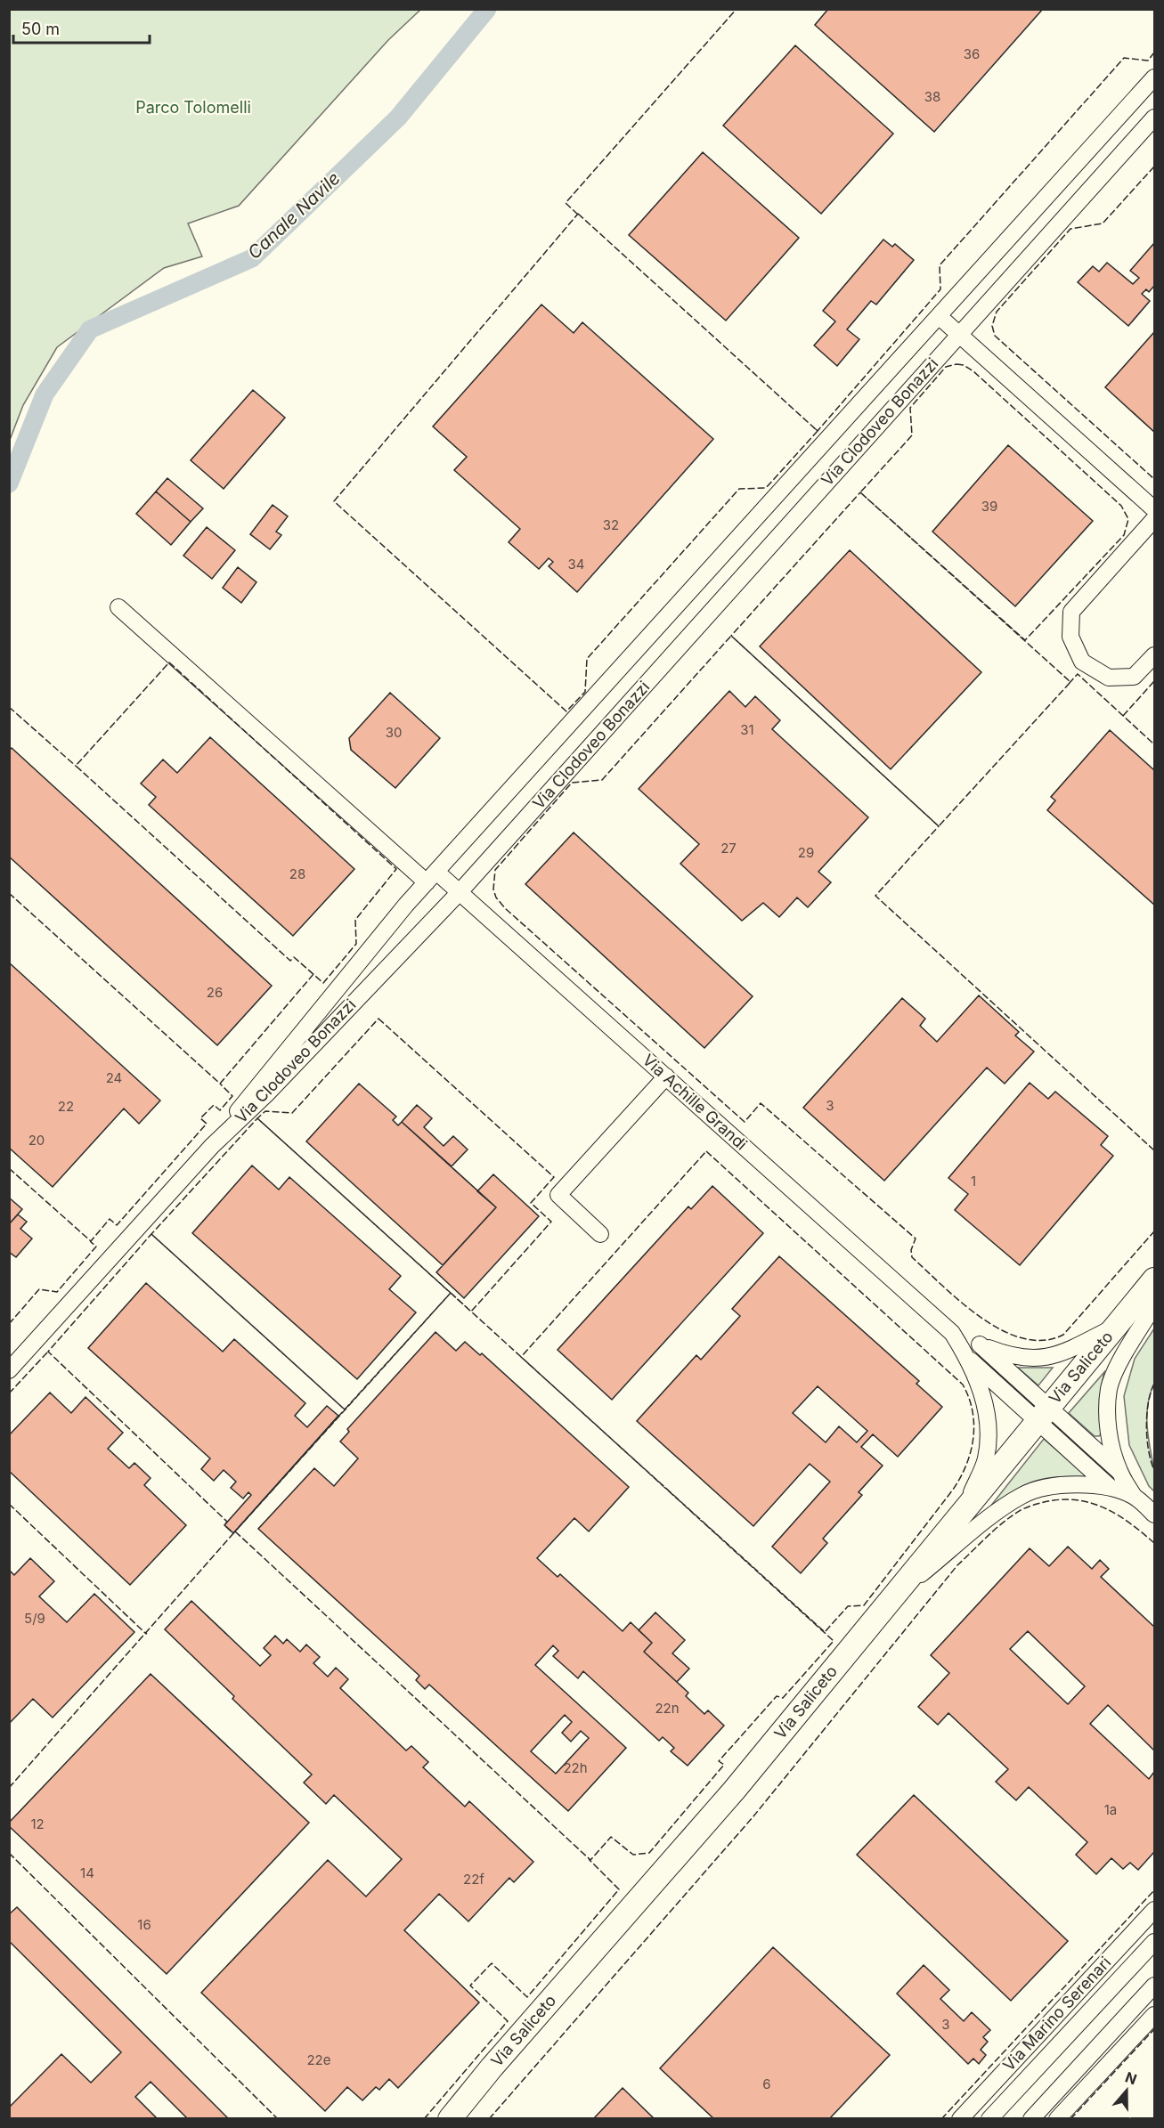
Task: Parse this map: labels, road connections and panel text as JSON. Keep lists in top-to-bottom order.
{
  "streets": {
    "main road": ["Via Saliceto"],
    "street": ["Via Clodoveo Bonazzi", "Via Achille Grandi", "Via Marino Serenari"]
  },
  "crossings": [
    ["Via Clodoveo Bonazzi", "Via Achille Grandi"],
    ["Via Achille Grandi", "Via Saliceto"]
  ],
  "water": ["Canale Navile"],
  "parks": ["Parco Tolomelli"],
  "house_numbers": [
    "36",
    "38",
    "39",
    "32",
    "34",
    "31",
    "30",
    "27",
    "29",
    "28",
    "26",
    "24",
    "3",
    "22",
    "20",
    "1",
    "5/9",
    "22n",
    "22h",
    "1a",
    "12",
    "14",
    "22f",
    "16",
    "3",
    "22e",
    "6"
  ],
  "scale_bar": "50 m",
  "north": "top"
}
